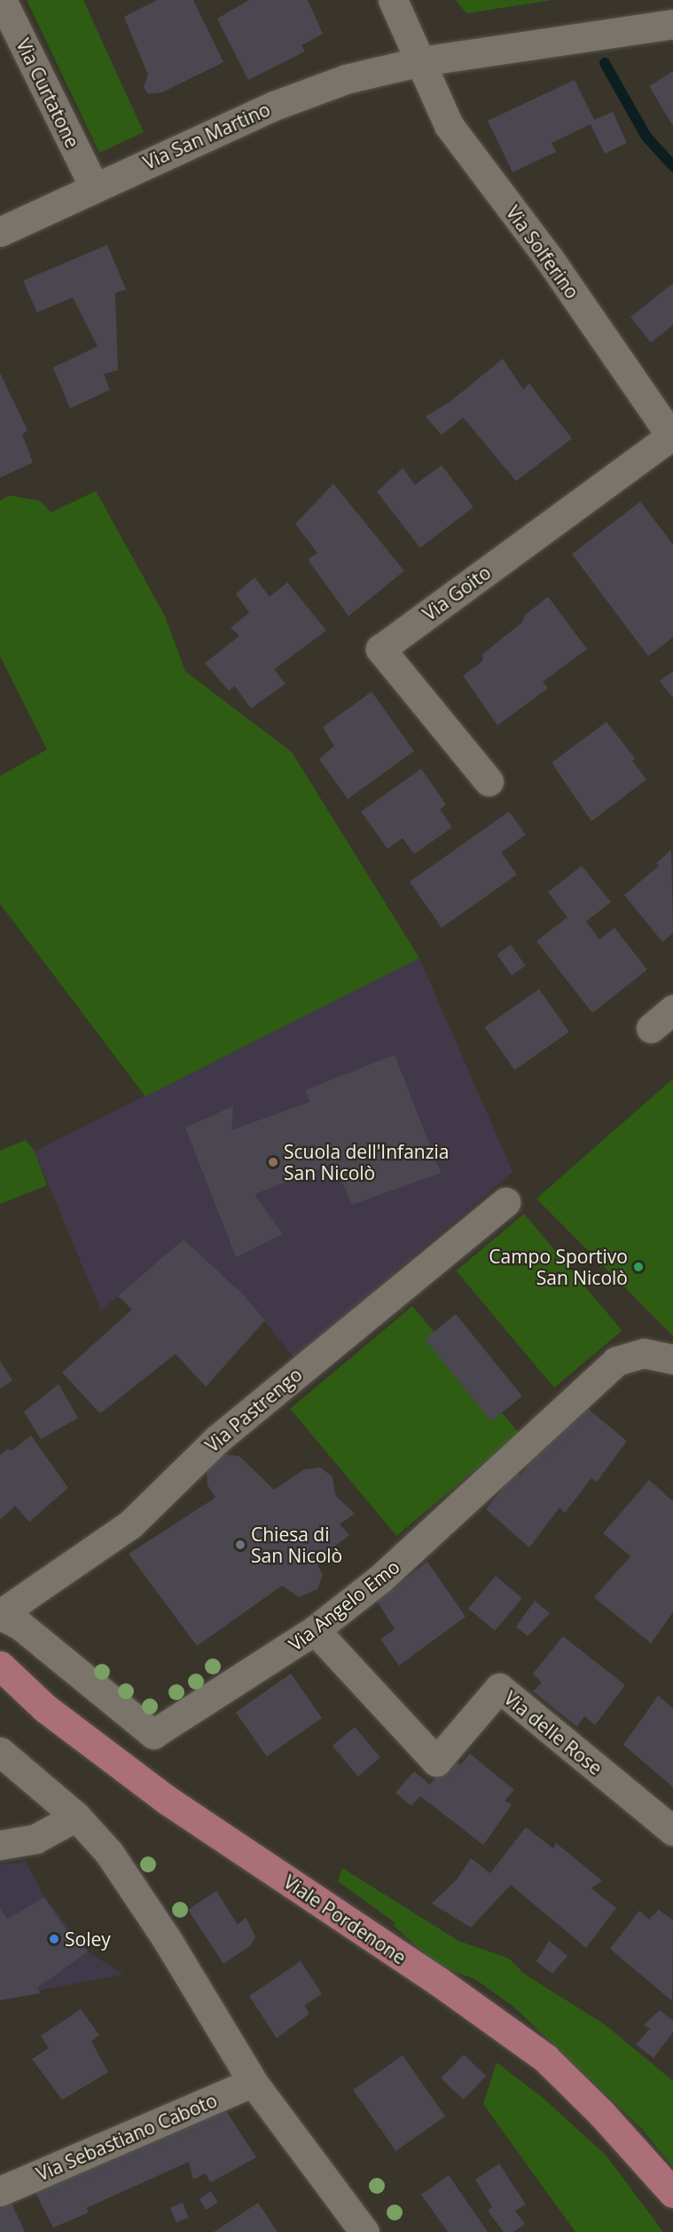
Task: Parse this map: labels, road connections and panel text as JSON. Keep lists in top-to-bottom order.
{
  "streets": {
    "main road": ["Viale Pordenone"],
    "street": [
      "Via Curtatone",
      "Via San Martino",
      "Via Solferino",
      "Via Goito",
      "Via Pastrengo",
      "Via Angelo Emo",
      "Via delle Rose",
      "Via Sebastiano Caboto"
    ]
  },
  "crossings": [
    ["Via Curtatone", "Via San Martino"],
    ["Via San Martino", "Via Solferino"],
    ["Via Solferino", "Via Goito"],
    ["Via Pastrengo", "Via Angelo Emo"],
    ["Via Angelo Emo", "Via delle Rose"]
  ],
  "places": [
    "Scuola dell'Infanzia San Nicolò",
    "Campo Sportivo San Nicolò",
    "Chiesa di San Nicolò",
    "Soley"
  ]
}
